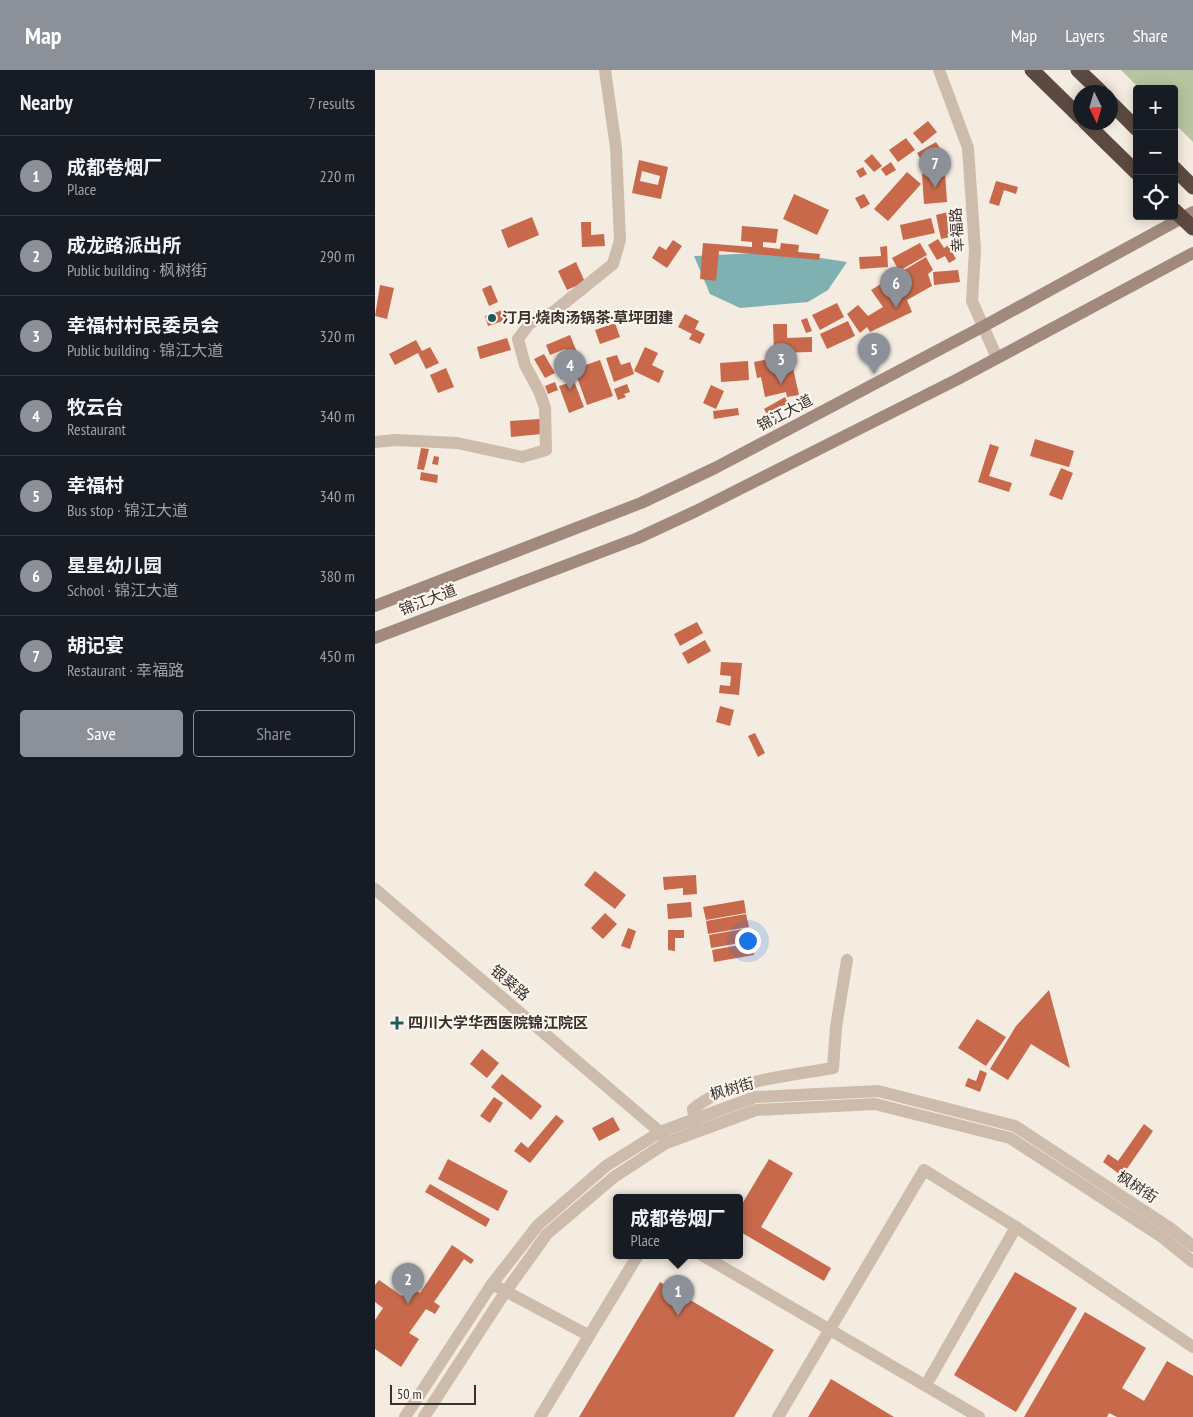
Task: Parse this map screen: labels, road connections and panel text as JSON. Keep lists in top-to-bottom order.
{
  "streets": {
    "main road": ["锦江大道"],
    "street": ["幸福路", "银葵路", "枫树街"]
  },
  "crossings": [
    ["幸福路", "锦江大道"],
    ["银葵路", "枫树街"]
  ],
  "places": {
    "other": ["汀月·烧肉汤锅茶·草坪团建"],
    "health": ["四川大学华西医院锦江院区"]
  },
  "scale_bar": "50 m",
  "north": "bottom",
  "page": {
    "header": "Map",
    "nav": ["Map", "Layers", "Share"],
    "heading": ["Nearby", "7 results"],
    "map_buttons": ["+", "−"],
    "list": [
      {
        "mark": "1",
        "name": "成都卷烟厂",
        "note": "Place",
        "value": "220 m"
      },
      {
        "mark": "2",
        "name": "成龙路派出所",
        "note": "Public building · 枫树街",
        "value": "290 m"
      },
      {
        "mark": "3",
        "name": "幸福村村民委员会",
        "note": "Public building · 锦江大道",
        "value": "320 m"
      },
      {
        "mark": "4",
        "name": "牧云台",
        "note": "Restaurant",
        "value": "340 m"
      },
      {
        "mark": "5",
        "name": "幸福村",
        "note": "Bus stop · 锦江大道",
        "value": "340 m"
      },
      {
        "mark": "6",
        "name": "星星幼儿园",
        "note": "School · 锦江大道",
        "value": "380 m"
      },
      {
        "mark": "7",
        "name": "胡记宴",
        "note": "Restaurant · 幸福路",
        "value": "450 m"
      }
    ],
    "pins": [
      "7",
      "6",
      "5",
      "3",
      "4",
      "2",
      "1"
    ],
    "buttons": ["Save", "Share"],
    "popup": ["成都卷烟厂", "Place"],
    "scale": "50 m"
  }
}
